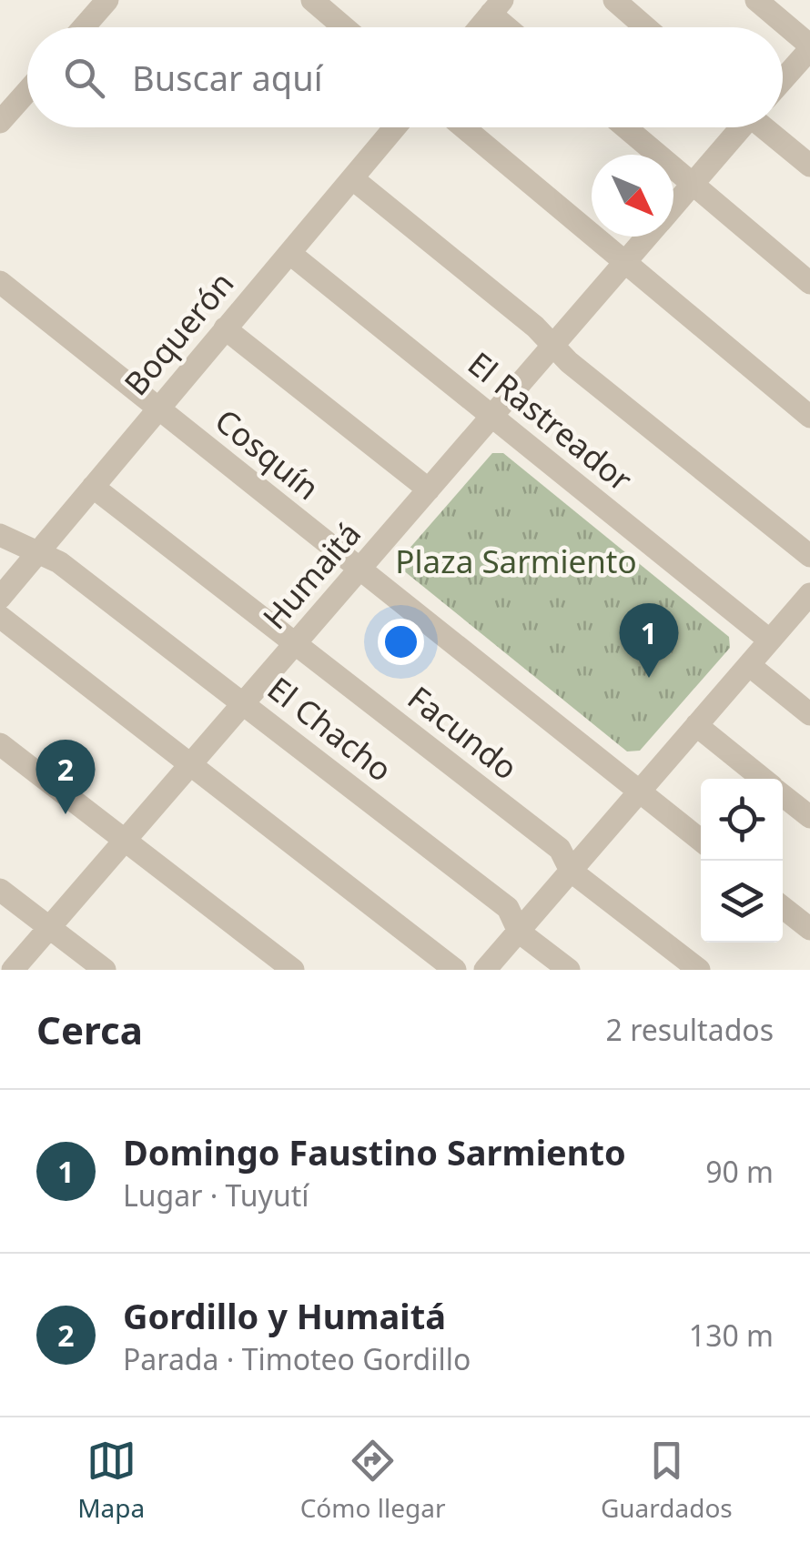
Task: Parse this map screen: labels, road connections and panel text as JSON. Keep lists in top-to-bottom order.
{
  "streets": {
    "street": [
      "Boquerón",
      "El Rastreador",
      "Cosquín",
      "Humaitá",
      "El Chacho",
      "Facundo"
    ]
  },
  "crossings": [
    ["Boquerón", "El Rastreador"],
    ["Boquerón", "Cosquín"],
    ["Boquerón", "El Chacho"],
    ["Boquerón", "Facundo"],
    ["El Rastreador", "Humaitá"],
    ["Cosquín", "Humaitá"],
    ["Humaitá", "El Chacho"],
    ["Humaitá", "Facundo"]
  ],
  "parks": ["Plaza Sarmiento"],
  "north": "bottom right",
  "page": {
    "search": "Buscar aquí",
    "pins": ["1", "2"],
    "heading": ["Cerca", "2 resultados"],
    "list": [
      {
        "mark": "1",
        "name": "Domingo Faustino Sarmiento",
        "note": "Lugar · Tuyutí",
        "value": "90 m"
      },
      {
        "mark": "2",
        "name": "Gordillo y Humaitá",
        "note": "Parada · Timoteo Gordillo",
        "value": "130 m"
      }
    ],
    "nav": ["Mapa", "Cómo llegar", "Guardados"]
  }
}
